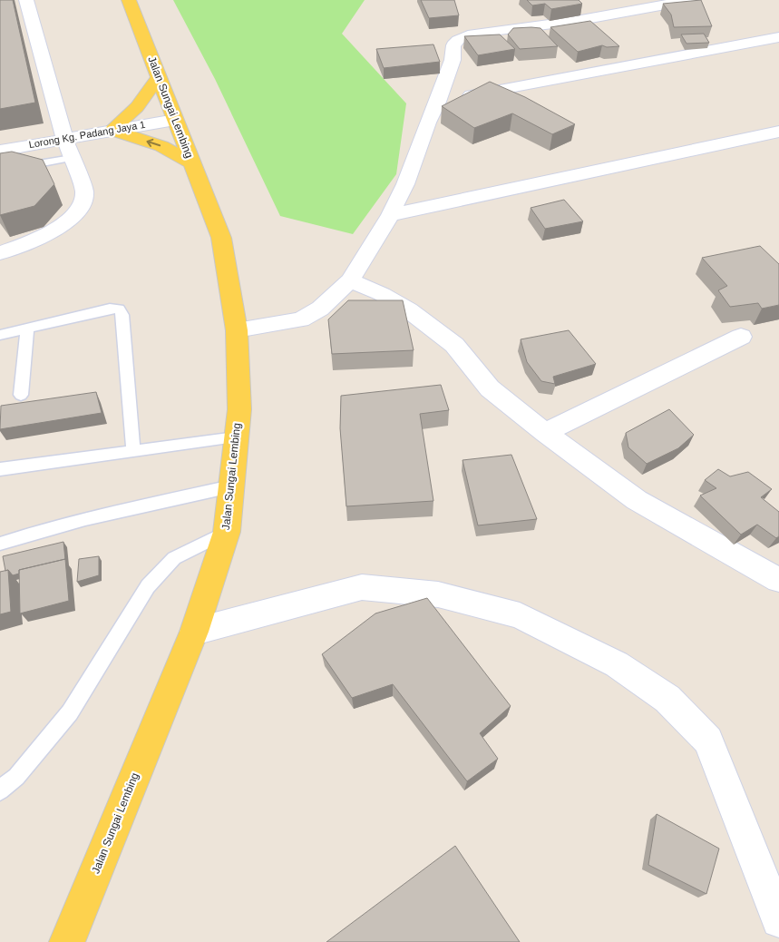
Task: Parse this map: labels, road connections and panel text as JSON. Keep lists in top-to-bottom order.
{
  "streets": {
    "main road": ["Jalan Sungai Lembing"],
    "street": ["Lorong Kg. Padang Jaya 1"]
  },
  "crossings": [
    ["Jalan Sungai Lembing", "Lorong Kg. Padang Jaya 1"]
  ]
}
